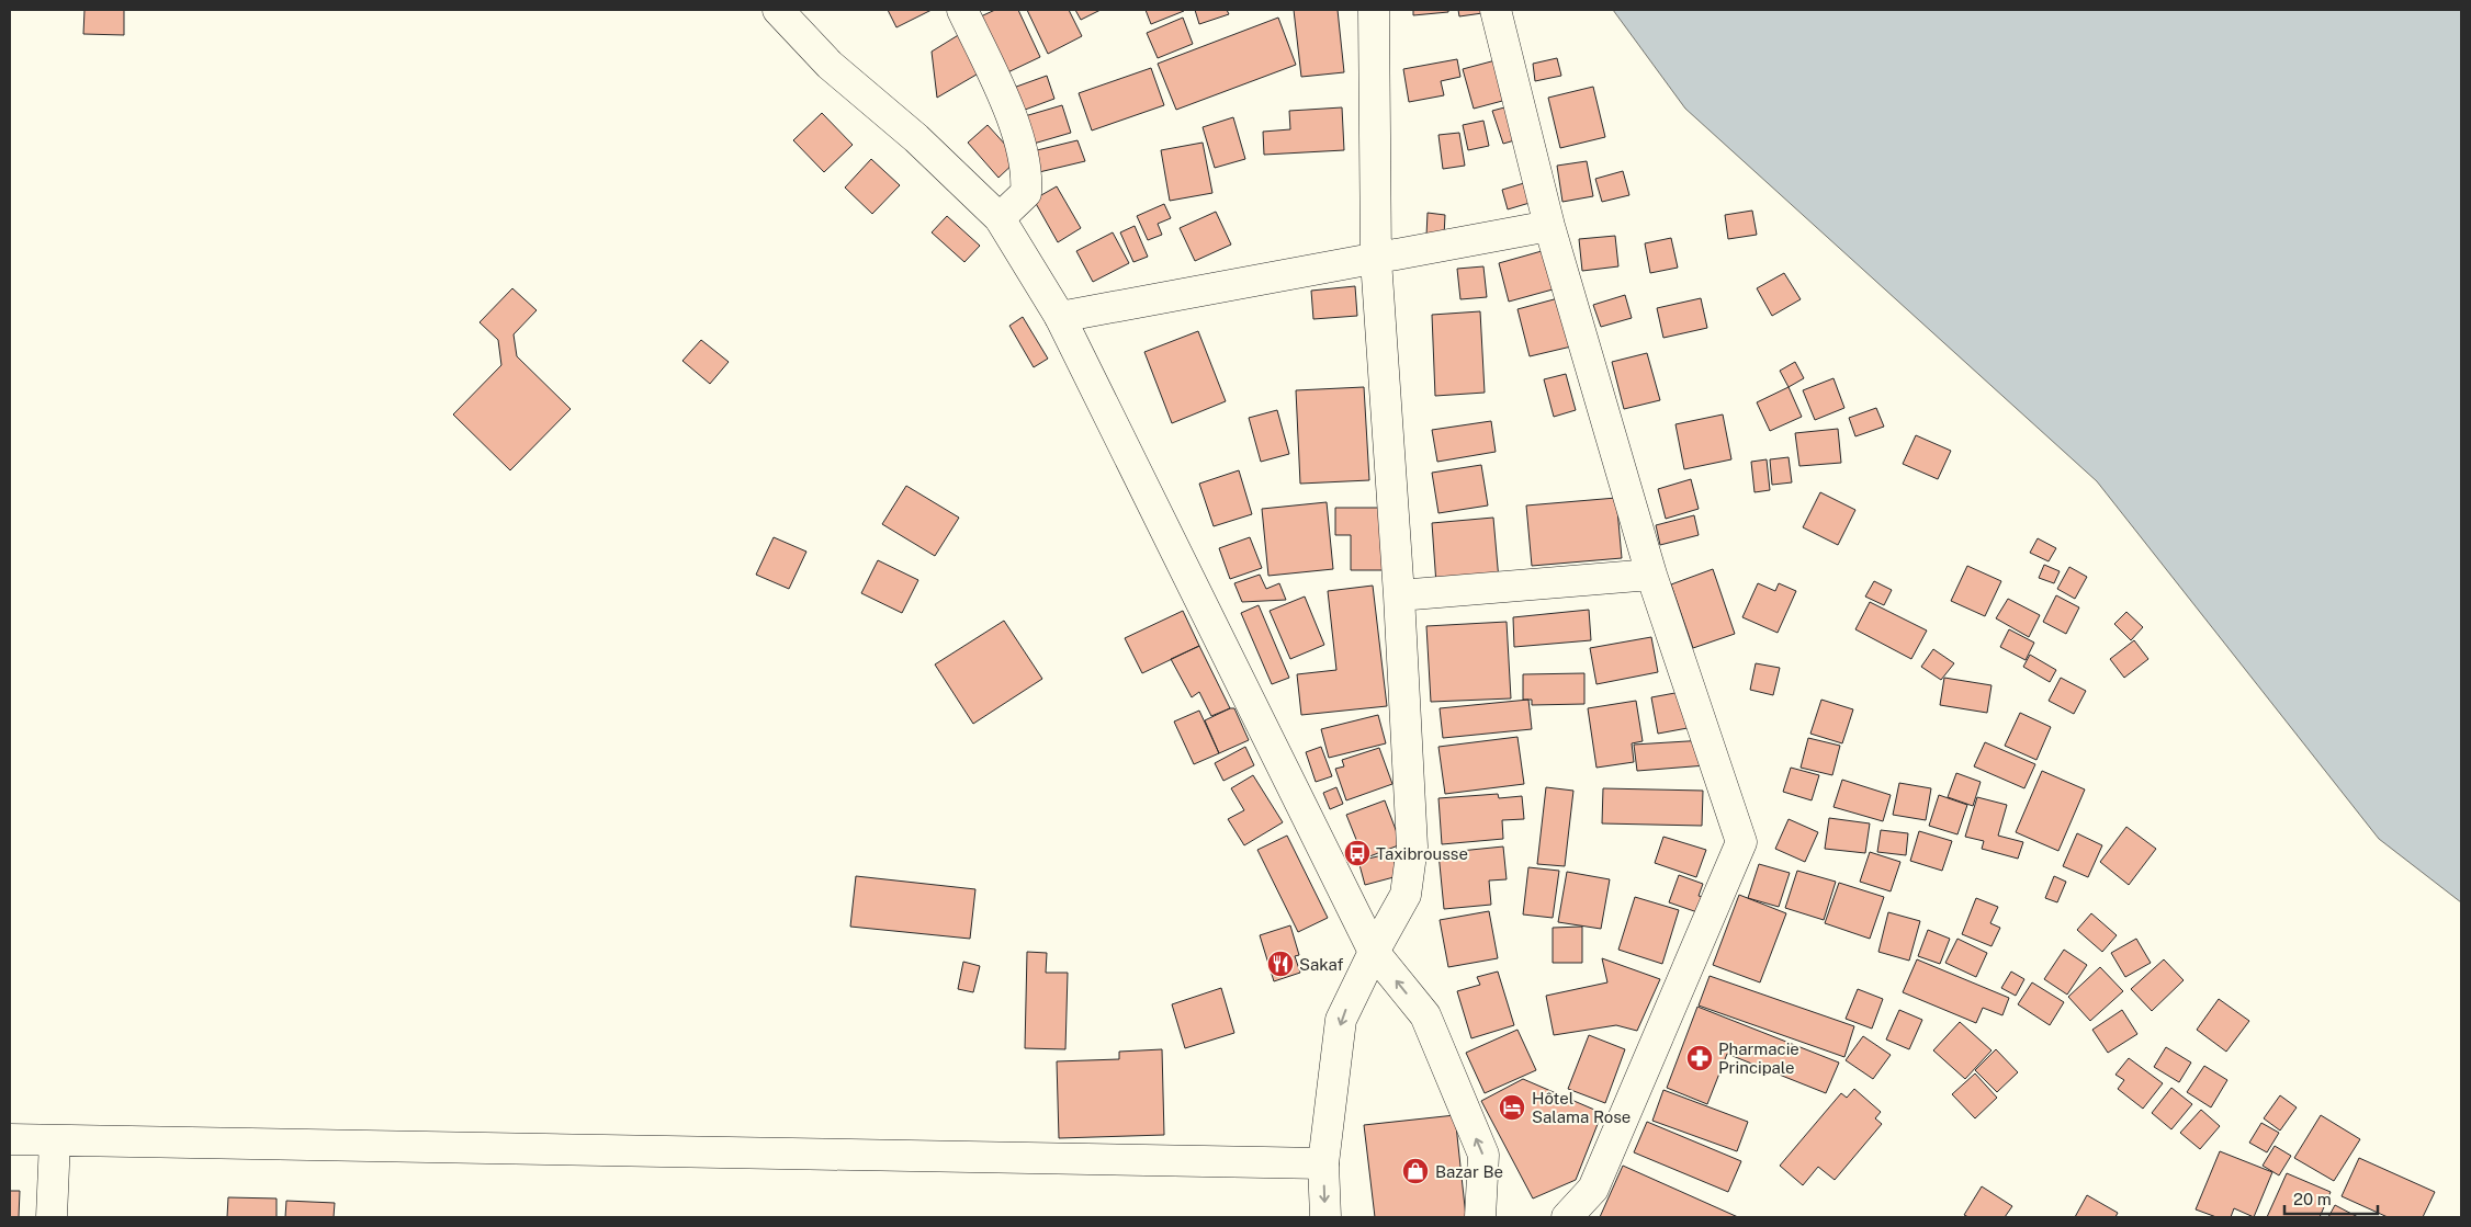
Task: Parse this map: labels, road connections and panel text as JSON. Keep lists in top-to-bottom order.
{
  "places": {
    "bus stop": ["Taxibrousse"],
    "restaurant": ["Sakaf"],
    "pharmacy": ["Pharmacie Principale"],
    "hotel": ["Hôtel Salama Rose"],
    "shop": ["Bazar Be"]
  },
  "scale_bar": "20 m"
}
